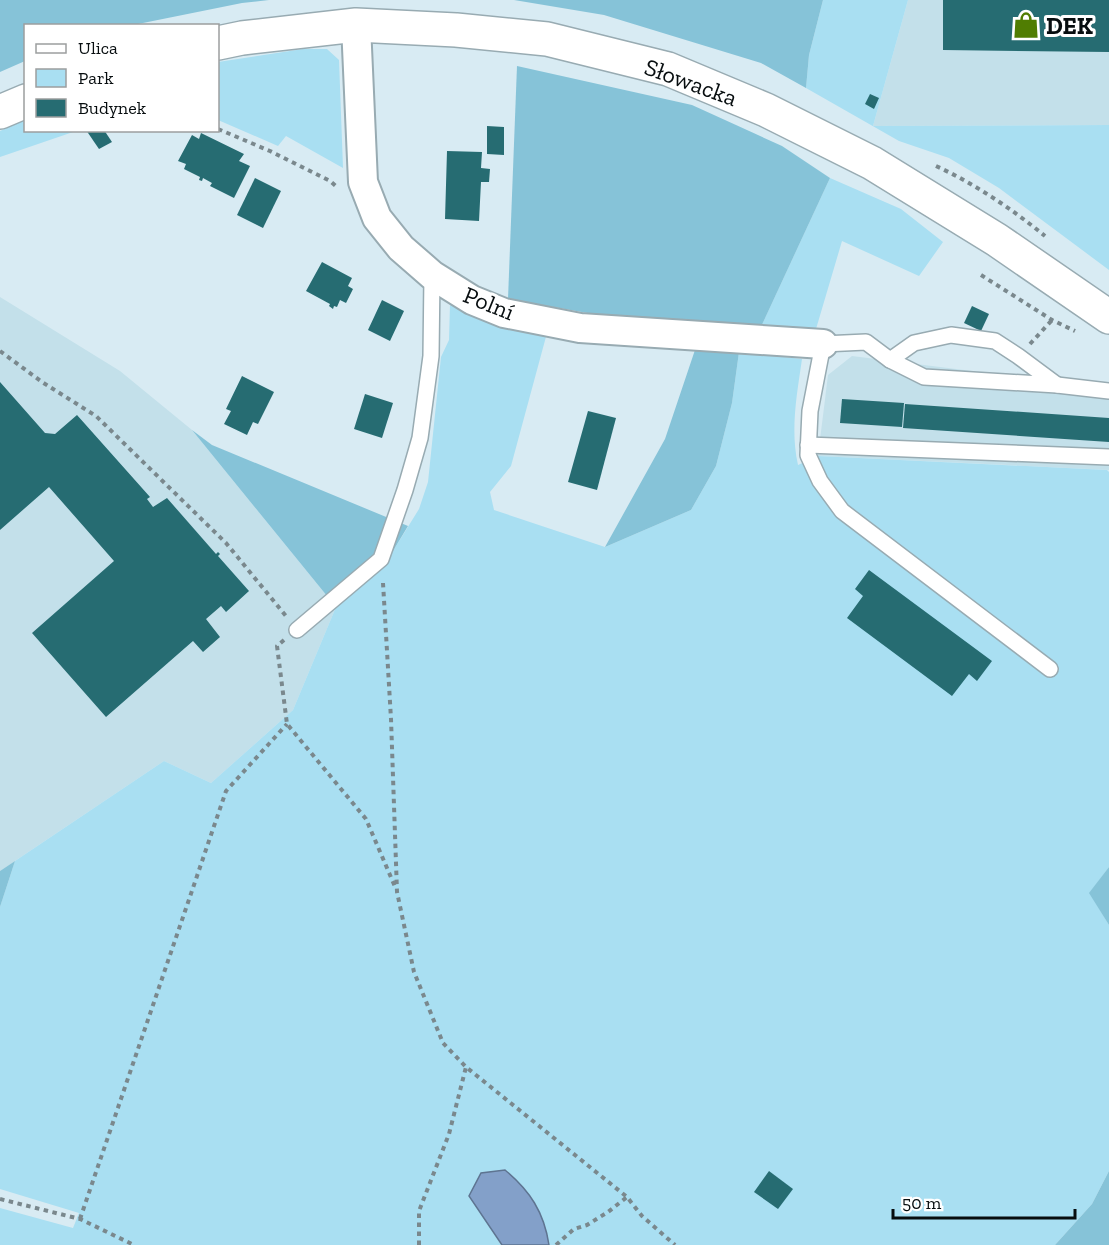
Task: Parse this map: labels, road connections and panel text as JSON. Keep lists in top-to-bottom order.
{
  "streets": {
    "street": ["Słowacka", "Polní"]
  },
  "crossings": [
    ["Słowacka", "Polní"]
  ],
  "places": {
    "shop": ["DEK"]
  },
  "legend": ["Ulica", "Park", "Budynek"],
  "scale_bar": "50 m"
}
